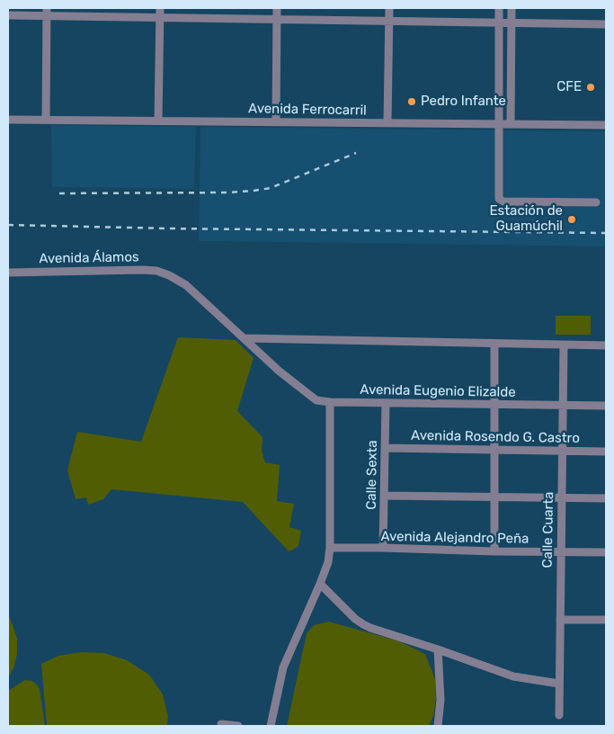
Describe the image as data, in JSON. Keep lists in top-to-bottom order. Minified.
{"streets":{"street":["Avenida Ferrocarril","Avenida Álamos","Avenida Eugenio Elizalde","Avenida Rosendo G. Castro","Calle Sexta","Calle Cuarta","Avenida Alejandro Peña"]},"crossings":[["Avenida Álamos","Avenida Eugenio Elizalde"],["Avenida Eugenio Elizalde","Calle Sexta"],["Avenida Eugenio Elizalde","Calle Cuarta"],["Avenida Rosendo G. Castro","Calle Sexta"],["Avenida Rosendo G. Castro","Calle Cuarta"],["Calle Sexta","Avenida Alejandro Peña"],["Calle Cuarta","Avenida Alejandro Peña"]],"places":["CFE","Pedro Infante","Estación de Guamúchil"]}
